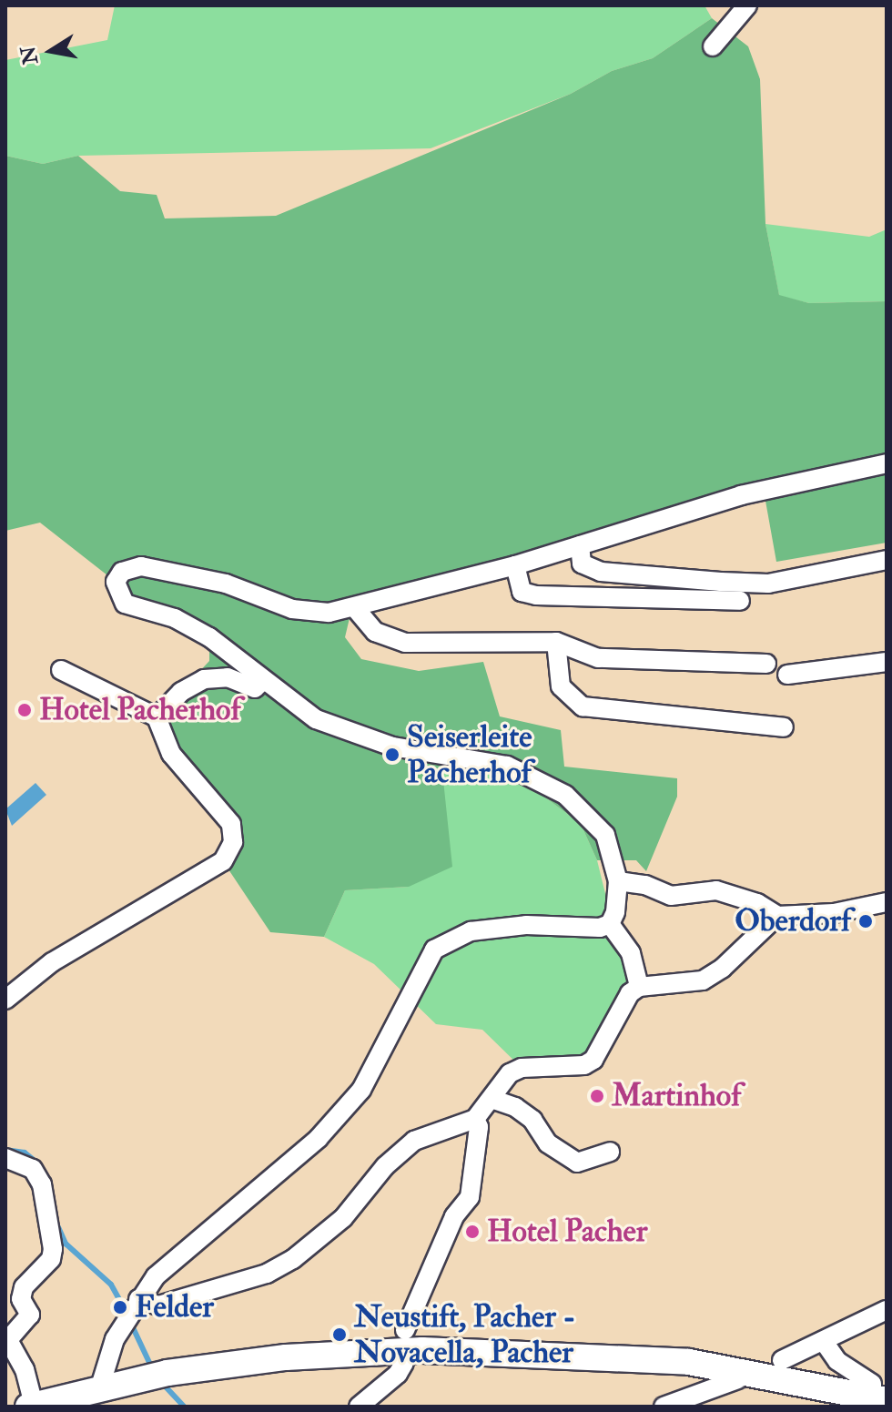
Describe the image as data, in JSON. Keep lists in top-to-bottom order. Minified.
{"places":["Hotel Pacherhof","Seiserleite Pacherhof","Oberdorf","Martinhof","Hotel Pacher","Felder","Neustift, Pacher - Novacella, Pacher"],"north":"left"}
